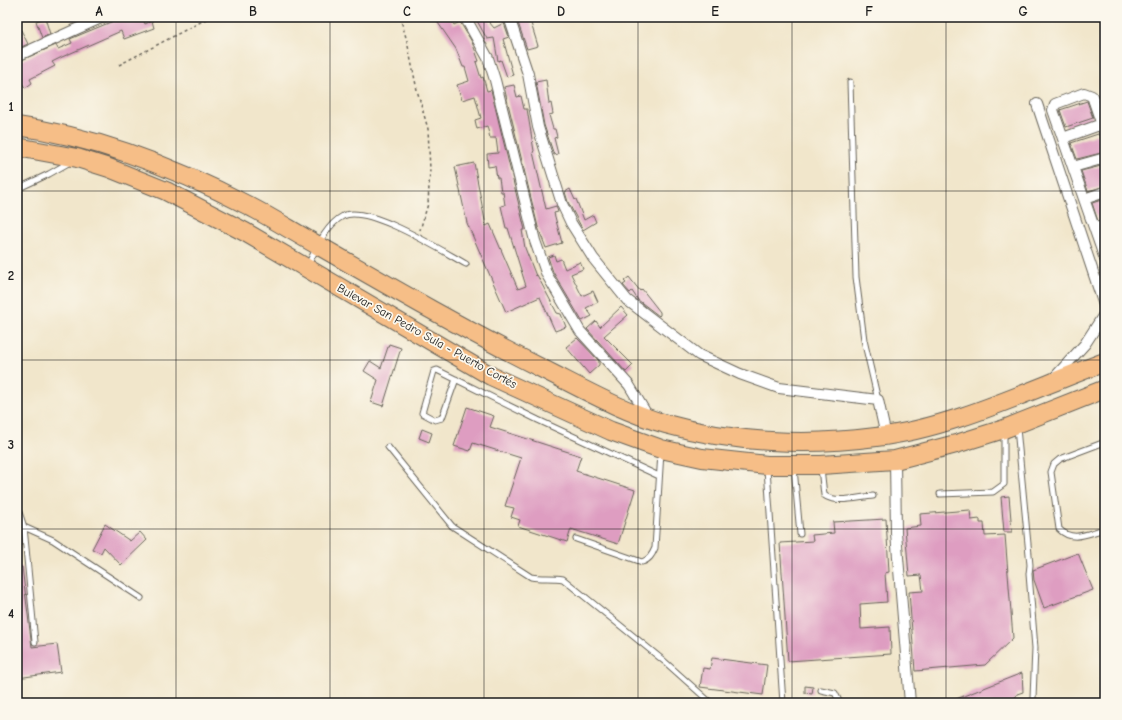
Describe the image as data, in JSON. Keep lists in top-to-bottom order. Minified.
{"streets":{"highway":["Bulevar San Pedro Sula - Puerto Cortés"]},"grid":{"columns":["A","B","C","D","E","F","G"],"rows":["1","2","3","4"]}}
